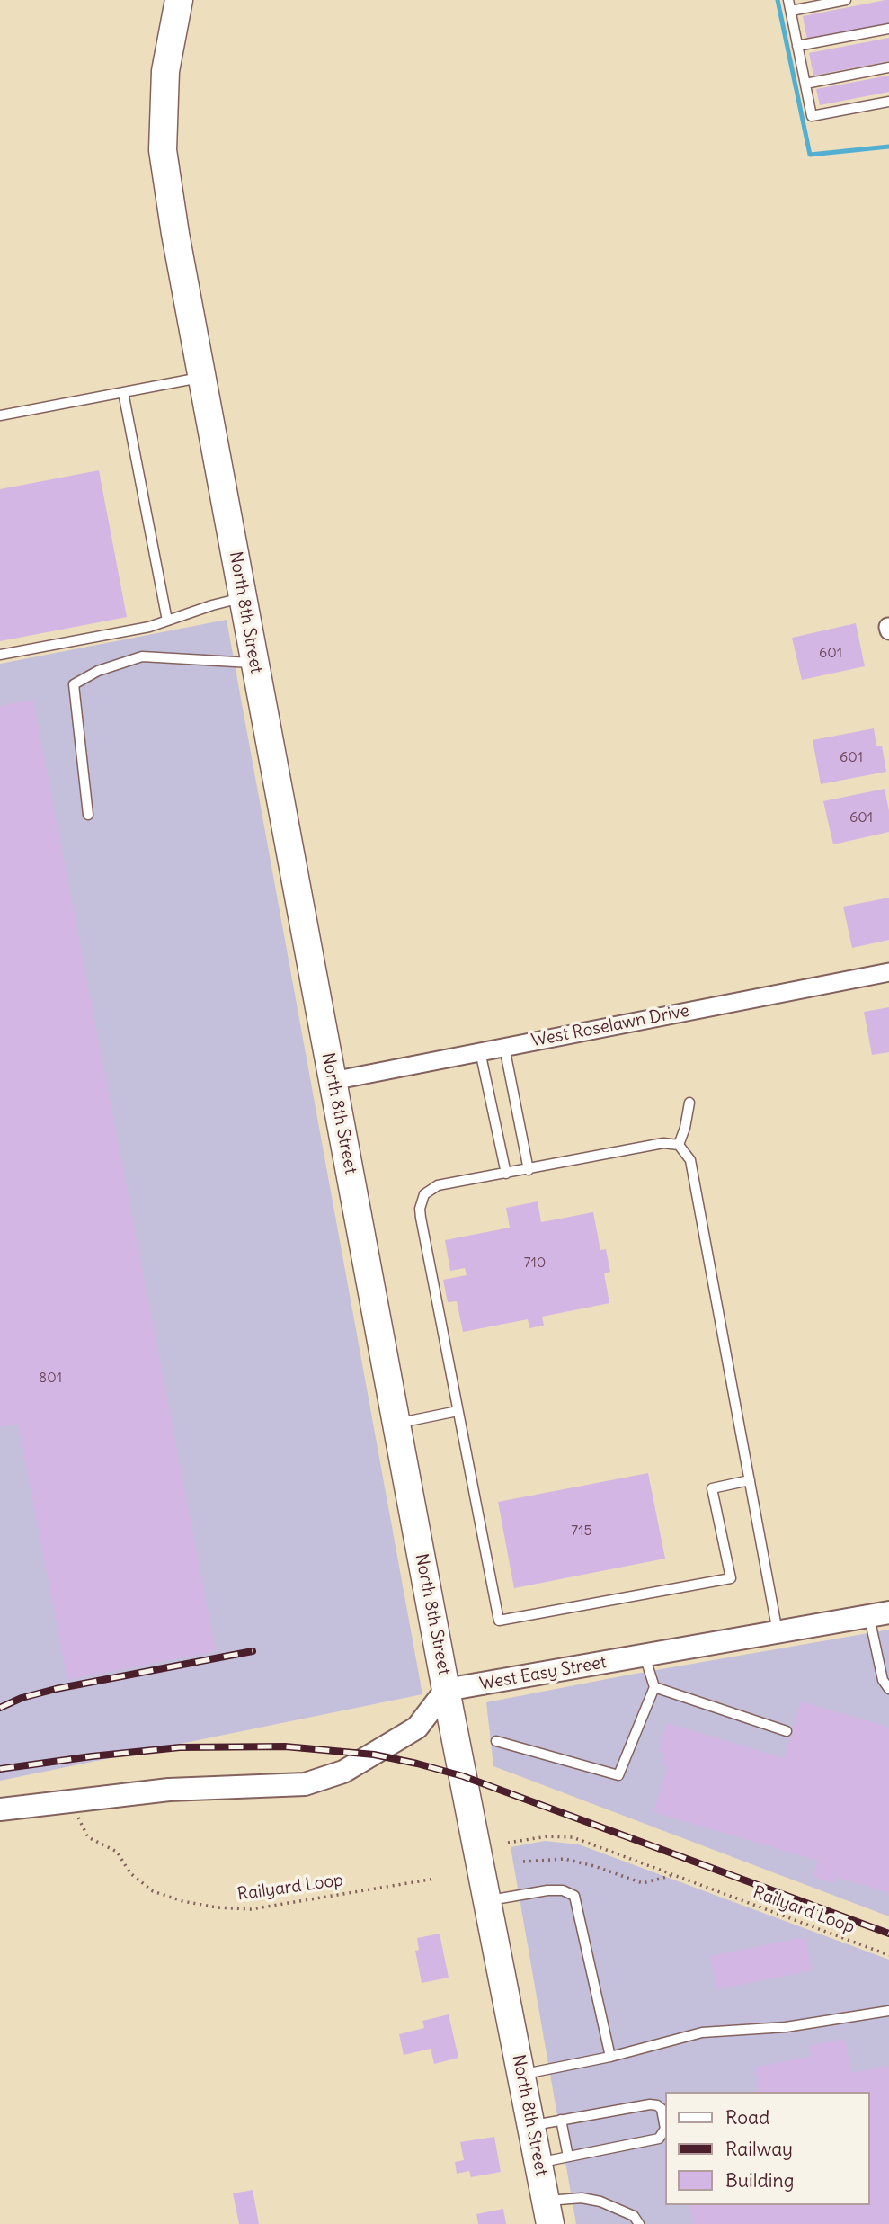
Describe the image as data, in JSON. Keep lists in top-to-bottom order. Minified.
{"streets":{"main road":["North 8th Street"],"street":["West Roselawn Drive","West Easy Street"],"path":["Railyard Loop"]},"crossings":[["North 8th Street","West Roselawn Drive"],["North 8th Street","West Easy Street"]],"house_numbers":["601","601","601","710","801","715"],"legend":["Road","Railway","Building"]}
